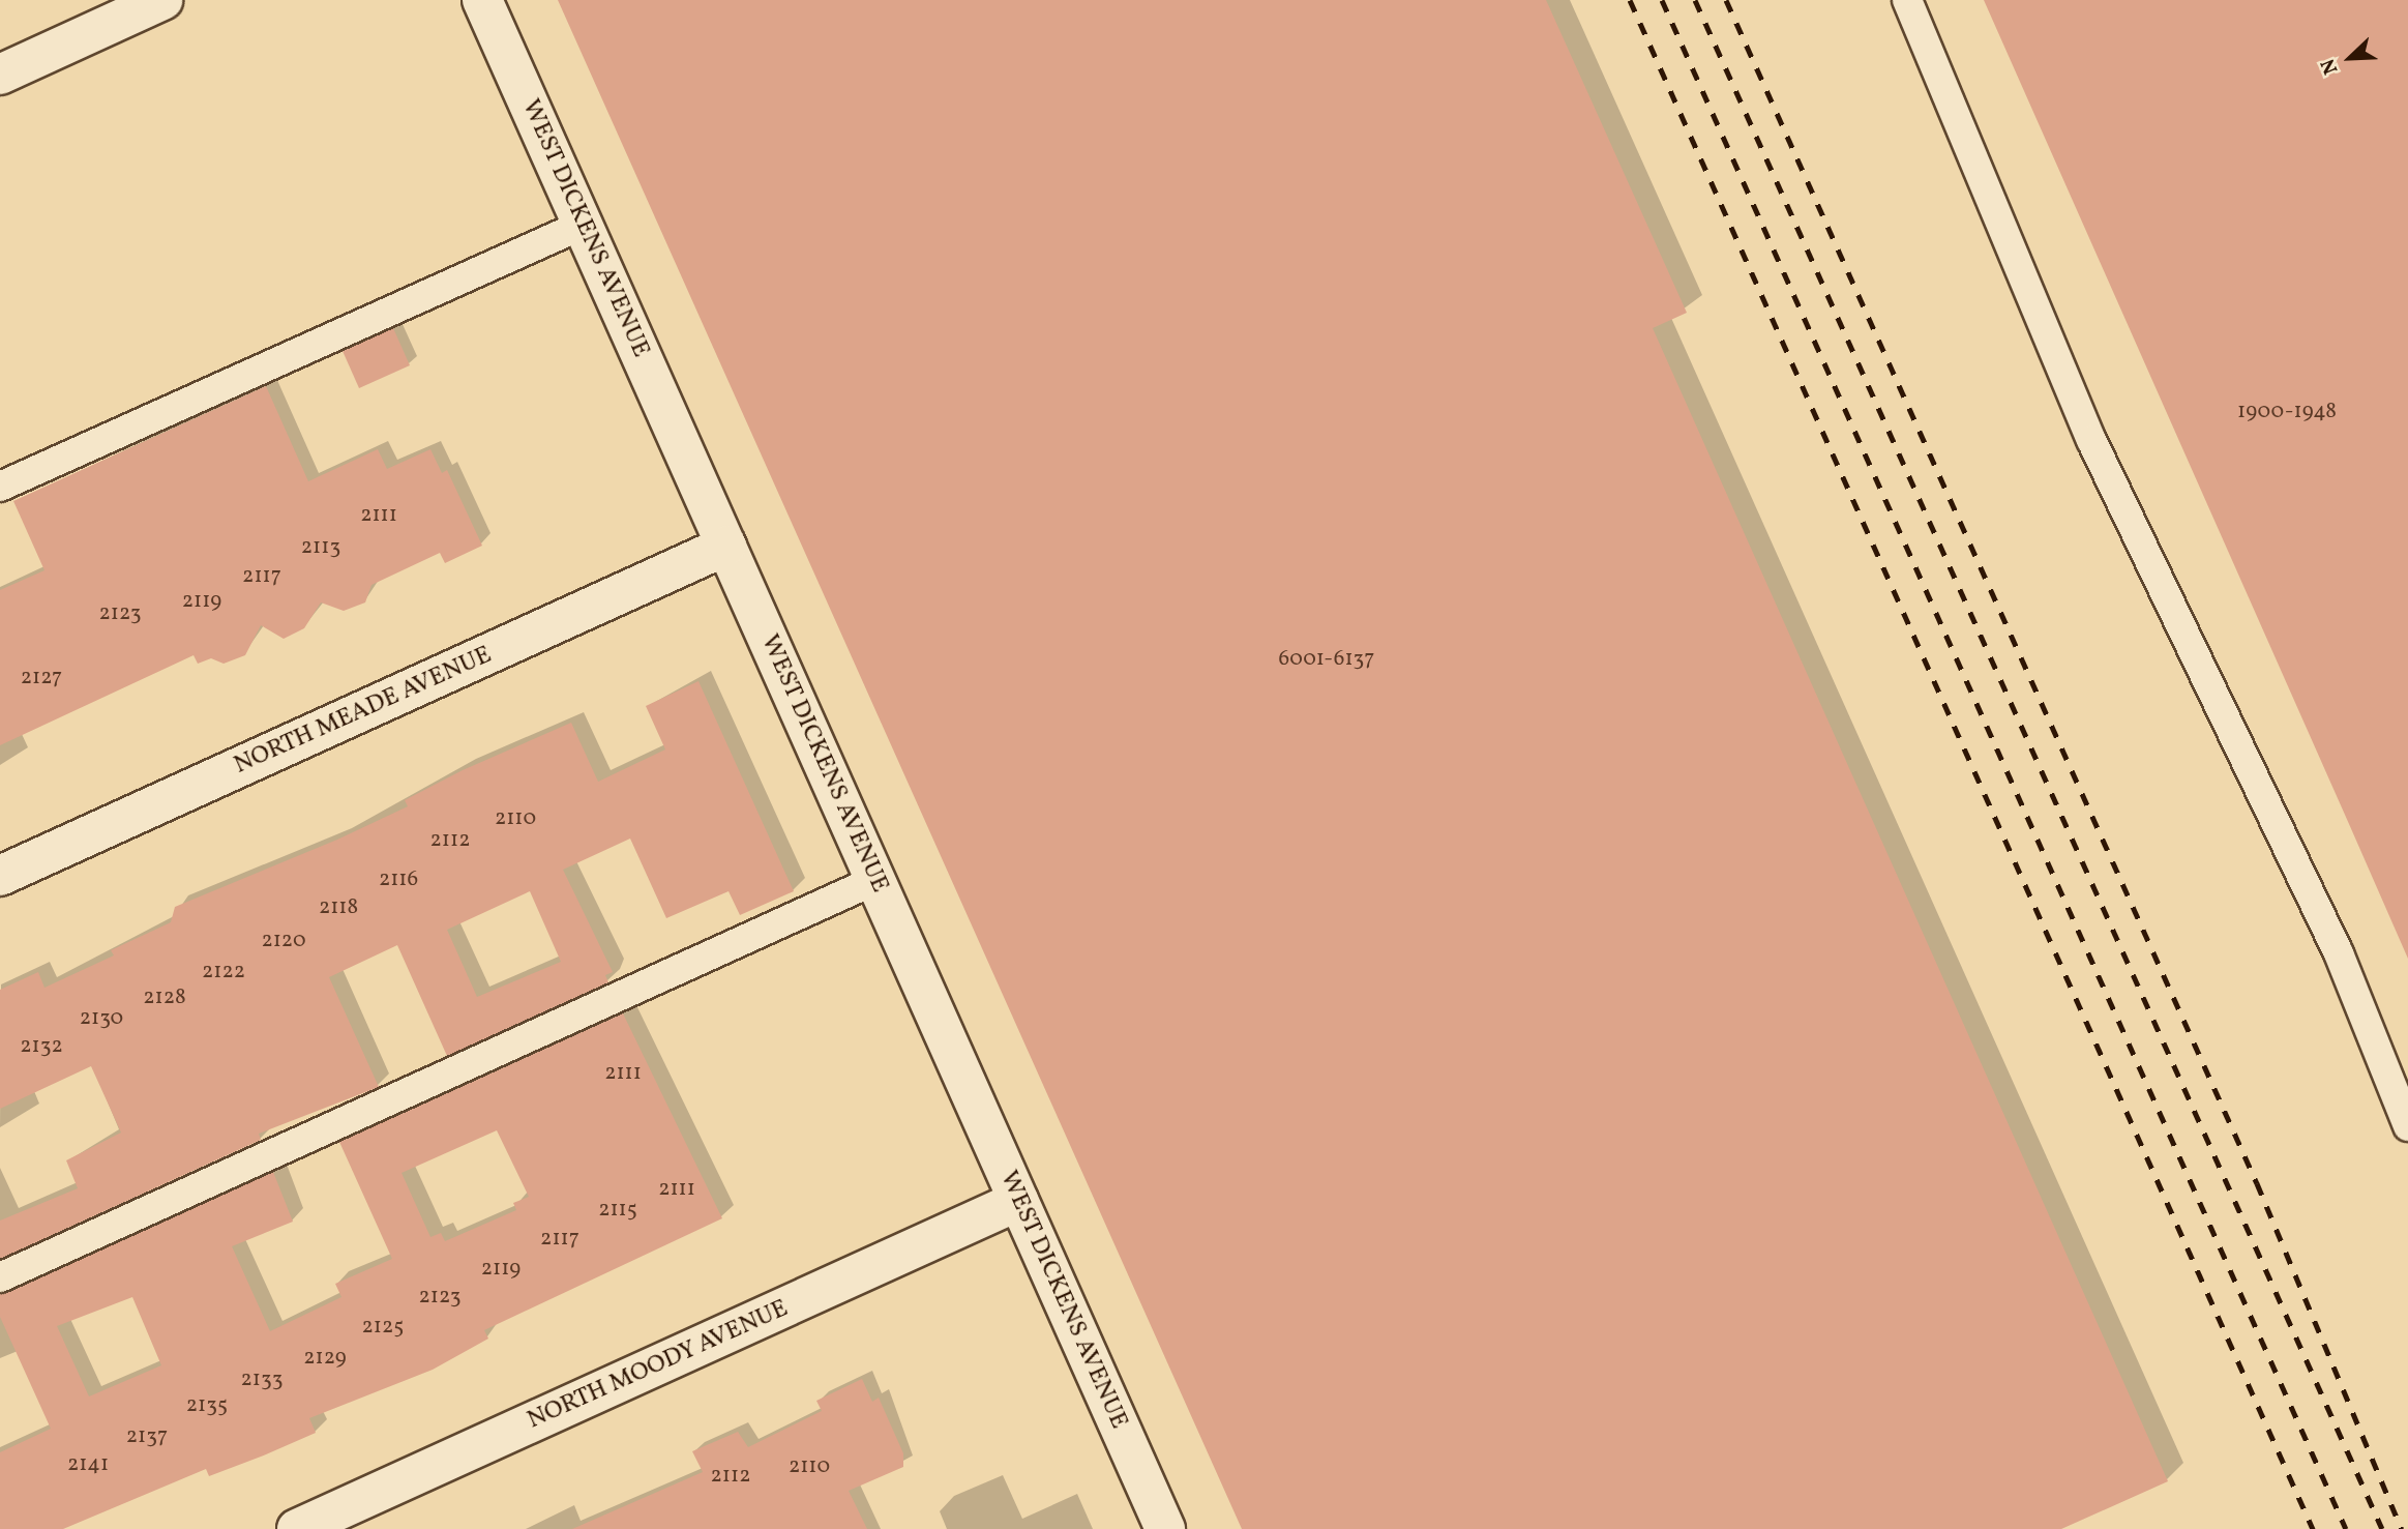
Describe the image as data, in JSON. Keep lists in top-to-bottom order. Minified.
{"streets":{"street":["WEST DICKENS AVENUE","NORTH MEADE AVENUE","NORTH MOODY AVENUE"]},"crossings":[["WEST DICKENS AVENUE","NORTH MEADE AVENUE"],["WEST DICKENS AVENUE","NORTH MOODY AVENUE"]],"house_numbers":["1900-1948","2111","2113","2117","2119","2123","6001-6137","2127","2110","2112","2116","2118","2120","2122","2128","2130","2132","2111","2111","2115","2117","2119","2123","2125","2129","2133","2135","2137","2141","2110","2112"],"north":"bottom left"}
